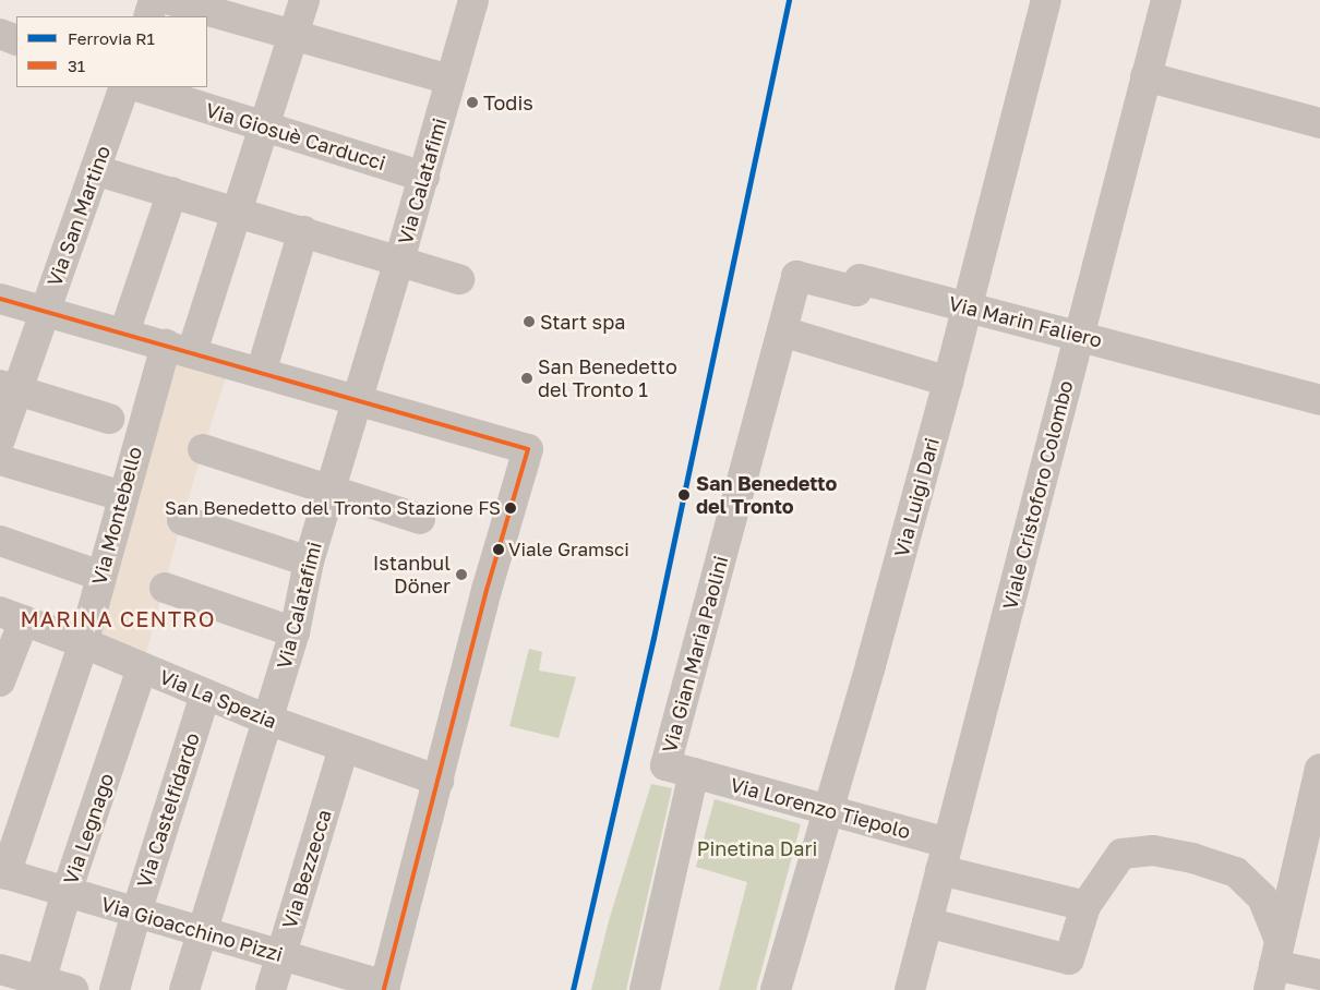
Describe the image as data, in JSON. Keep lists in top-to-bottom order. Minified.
{"streets":{"street":["Via Giosuè Carducci","Via Calatafimi","Via San Martino","Via Marin Faliero","Viale Cristoforo Colombo","Via Luigi Dari","Via Montebello","Via Gian Maria Paolini","Via La Spezia","Via Lorenzo Tiepolo","Via Castelfidardo","Via Legnago","Via Bezzecca","Via Gioacchino Pizzi"]},"crossings":[["Via Giosuè Carducci","Via Calatafimi"],["Via Giosuè Carducci","Via Montebello"],["Via Calatafimi","Via La Spezia"],["Via Calatafimi","Via Gioacchino Pizzi"],["Via Marin Faliero","Viale Cristoforo Colombo"],["Via Marin Faliero","Via Luigi Dari"],["Via Marin Faliero","Via Gian Maria Paolini"],["Viale Cristoforo Colombo","Via Lorenzo Tiepolo"],["Via Luigi Dari","Via Lorenzo Tiepolo"],["Via Montebello","Via La Spezia"],["Via Montebello","Via Gioacchino Pizzi"],["Via Gian Maria Paolini","Via Lorenzo Tiepolo"],["Via La Spezia","Via Castelfidardo"],["Via La Spezia","Via Legnago"],["Via La Spezia","Via Bezzecca"],["Via Castelfidardo","Via Gioacchino Pizzi"],["Via Legnago","Via Gioacchino Pizzi"],["Via Bezzecca","Via Gioacchino Pizzi"]],"districts":["MARINA CENTRO"],"parks":["Pinetina Dari"],"places":["Todis","Start spa","San Benedetto del Tronto 1","San Benedetto del Tronto","San Benedetto del Tronto Stazione FS","Viale Gramsci","Istanbul Döner"],"lines":["rail line R1","transit line 31"],"legend":["Ferrovia R1","31"]}
